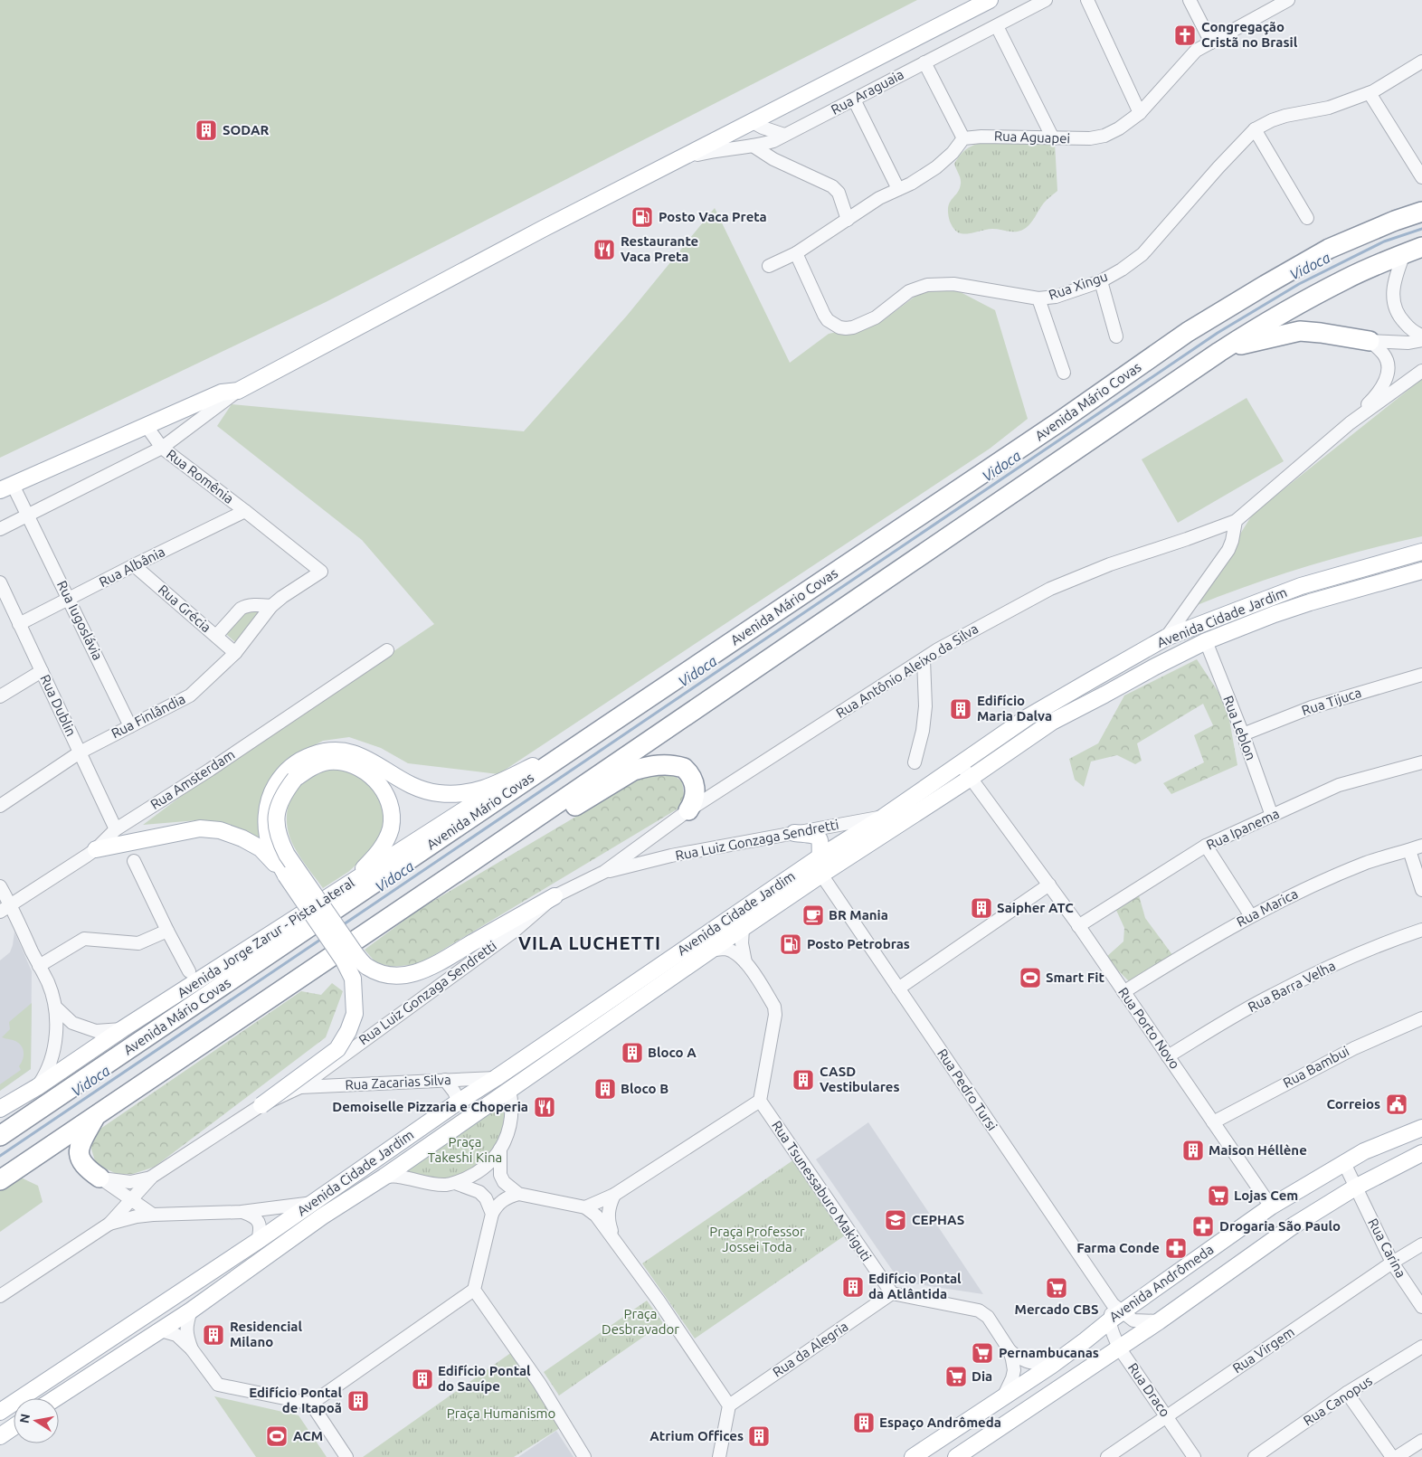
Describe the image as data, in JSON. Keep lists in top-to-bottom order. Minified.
{"streets":{"highway":["Avenida Mário Covas"],"main road":["Avenida Cidade Jardim","Avenida Jorge Zarur - Pista Lateral","Avenida Andrômeda"],"street":["Rua Araguaia","Rua Aguapei","Rua Xingu","Rua Romênia","Rua Albânia","Rua Grécia","Rua Iugoslávia","Rua Antônio Aleixo da Silva","Rua Tijuca","Rua Dublin","Rua Finlândia","Rua Leblon","Rua Amsterdam","Rua Ipanema","Rua Luiz Gonzaga Sendretti","Rua Marica","Rua Barra Velha","Rua Porto Novo","Rua Bambui","Rua Zacarias Silva","Rua Pedro Tursi","Rua Tsunessaburo Makiguti","Rua Carina","Rua da Alegria","Rua Virgem","Rua Draco","Rua Canopus"]},"crossings":[["Rua Romênia","Rua Albânia"],["Rua Romênia","Rua Finlândia"],["Rua Albânia","Rua Grécia"],["Rua Albânia","Rua Iugoslávia"],["Rua Albânia","Rua Dublin"],["Rua Grécia","Rua Finlândia"],["Avenida Cidade Jardim","Rua Leblon"],["Avenida Cidade Jardim","Rua Luiz Gonzaga Sendretti"],["Avenida Cidade Jardim","Rua Porto Novo"],["Avenida Cidade Jardim","Rua Zacarias Silva"],["Avenida Cidade Jardim","Rua Pedro Tursi"],["Rua Iugoslávia","Rua Finlândia"],["Rua Antônio Aleixo da Silva","Rua Luiz Gonzaga Sendretti"],["Rua Tijuca","Rua Leblon"],["Rua Dublin","Rua Finlândia"],["Rua Dublin","Rua Amsterdam"],["Rua Leblon","Rua Ipanema"],["Rua Ipanema","Rua Porto Novo"],["Rua Luiz Gonzaga Sendretti","Rua Zacarias Silva"],["Rua Marica","Rua Porto Novo"],["Rua Barra Velha","Rua Porto Novo"],["Rua Porto Novo","Rua Bambui"],["Rua Porto Novo","Avenida Andrômeda"],["Rua Pedro Tursi","Avenida Andrômeda"],["Rua Pedro Tursi","Rua Draco"],["Rua Tsunessaburo Makiguti","Rua da Alegria"],["Rua Carina","Avenida Andrômeda"],["Rua Carina","Rua Virgem"],["Avenida Andrômeda","Rua Draco"],["Rua Virgem","Rua Draco"]],"districts":["VILA LUCHETTI"],"water":["Vidoca"],"parks":["Praça Takeshi Kina","Praça Professor Jossei Toda","Praça Desbravador","Praça Humanismo"],"places":{"church":["Congregação Cristã no Brasil"],"building":["SODAR","Edifício Maria Dalva","Saipher ATC","Bloco A","CASD Vestibulares","Bloco B","Maison Héllène","Edifício Pontal da Atlântida","Residencial Milano","Edifício Pontal do Sauípe","Edifício Pontal de Itapoã","Espaço Andrômeda","Atrium Offices"],"fuel station":["Posto Vaca Preta","Posto Petrobras"],"restaurant":["Restaurante Vaca Preta","Demoiselle Pizzaria e Choperia"],"cafe":["BR Mania"],"sports":["Smart Fit","ACM"],"public building":["Correios"],"supermarket":["Lojas Cem","Mercado CBS","Pernambucanas","Dia"],"school or university":["CEPHAS"],"pharmacy":["Drogaria São Paulo","Farma Conde"]},"north":"left"}
